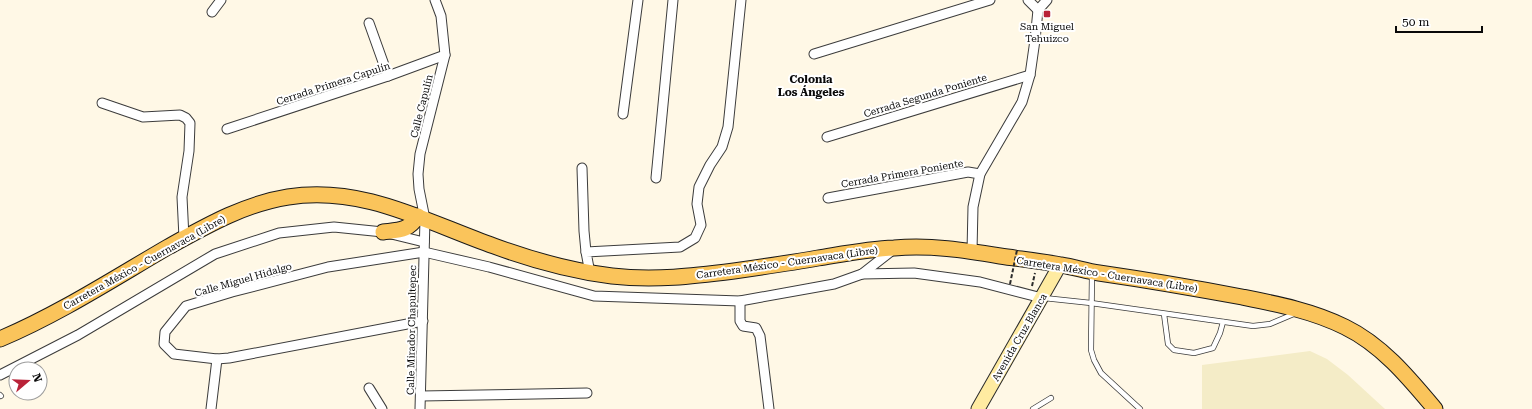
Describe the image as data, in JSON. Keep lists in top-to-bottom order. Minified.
{"streets":{"main road":["Carretera México - Cuernavaca (Libre)","Avenida Cruz Blanca"],"street":["Cerrada Primera Capulín","Cerrada Segunda Poniente","Calle Capulín","Cerrada Primera Poniente","Calle Miguel Hidalgo","Calle Mirador Chapultepec"]},"crossings":[["Cerrada Primera Capulín","Calle Capulín"],["Calle Capulín","Carretera México - Cuernavaca (Libre)"],["Calle Capulín","Calle Mirador Chapultepec"],["Carretera México - Cuernavaca (Libre)","Avenida Cruz Blanca"],["Calle Miguel Hidalgo","Calle Mirador Chapultepec"]],"districts":["Colonia Los Ángeles"],"places":{"transit":["San Miguel Tehuizco"]},"scale_bar":"50 m","north":"right"}
